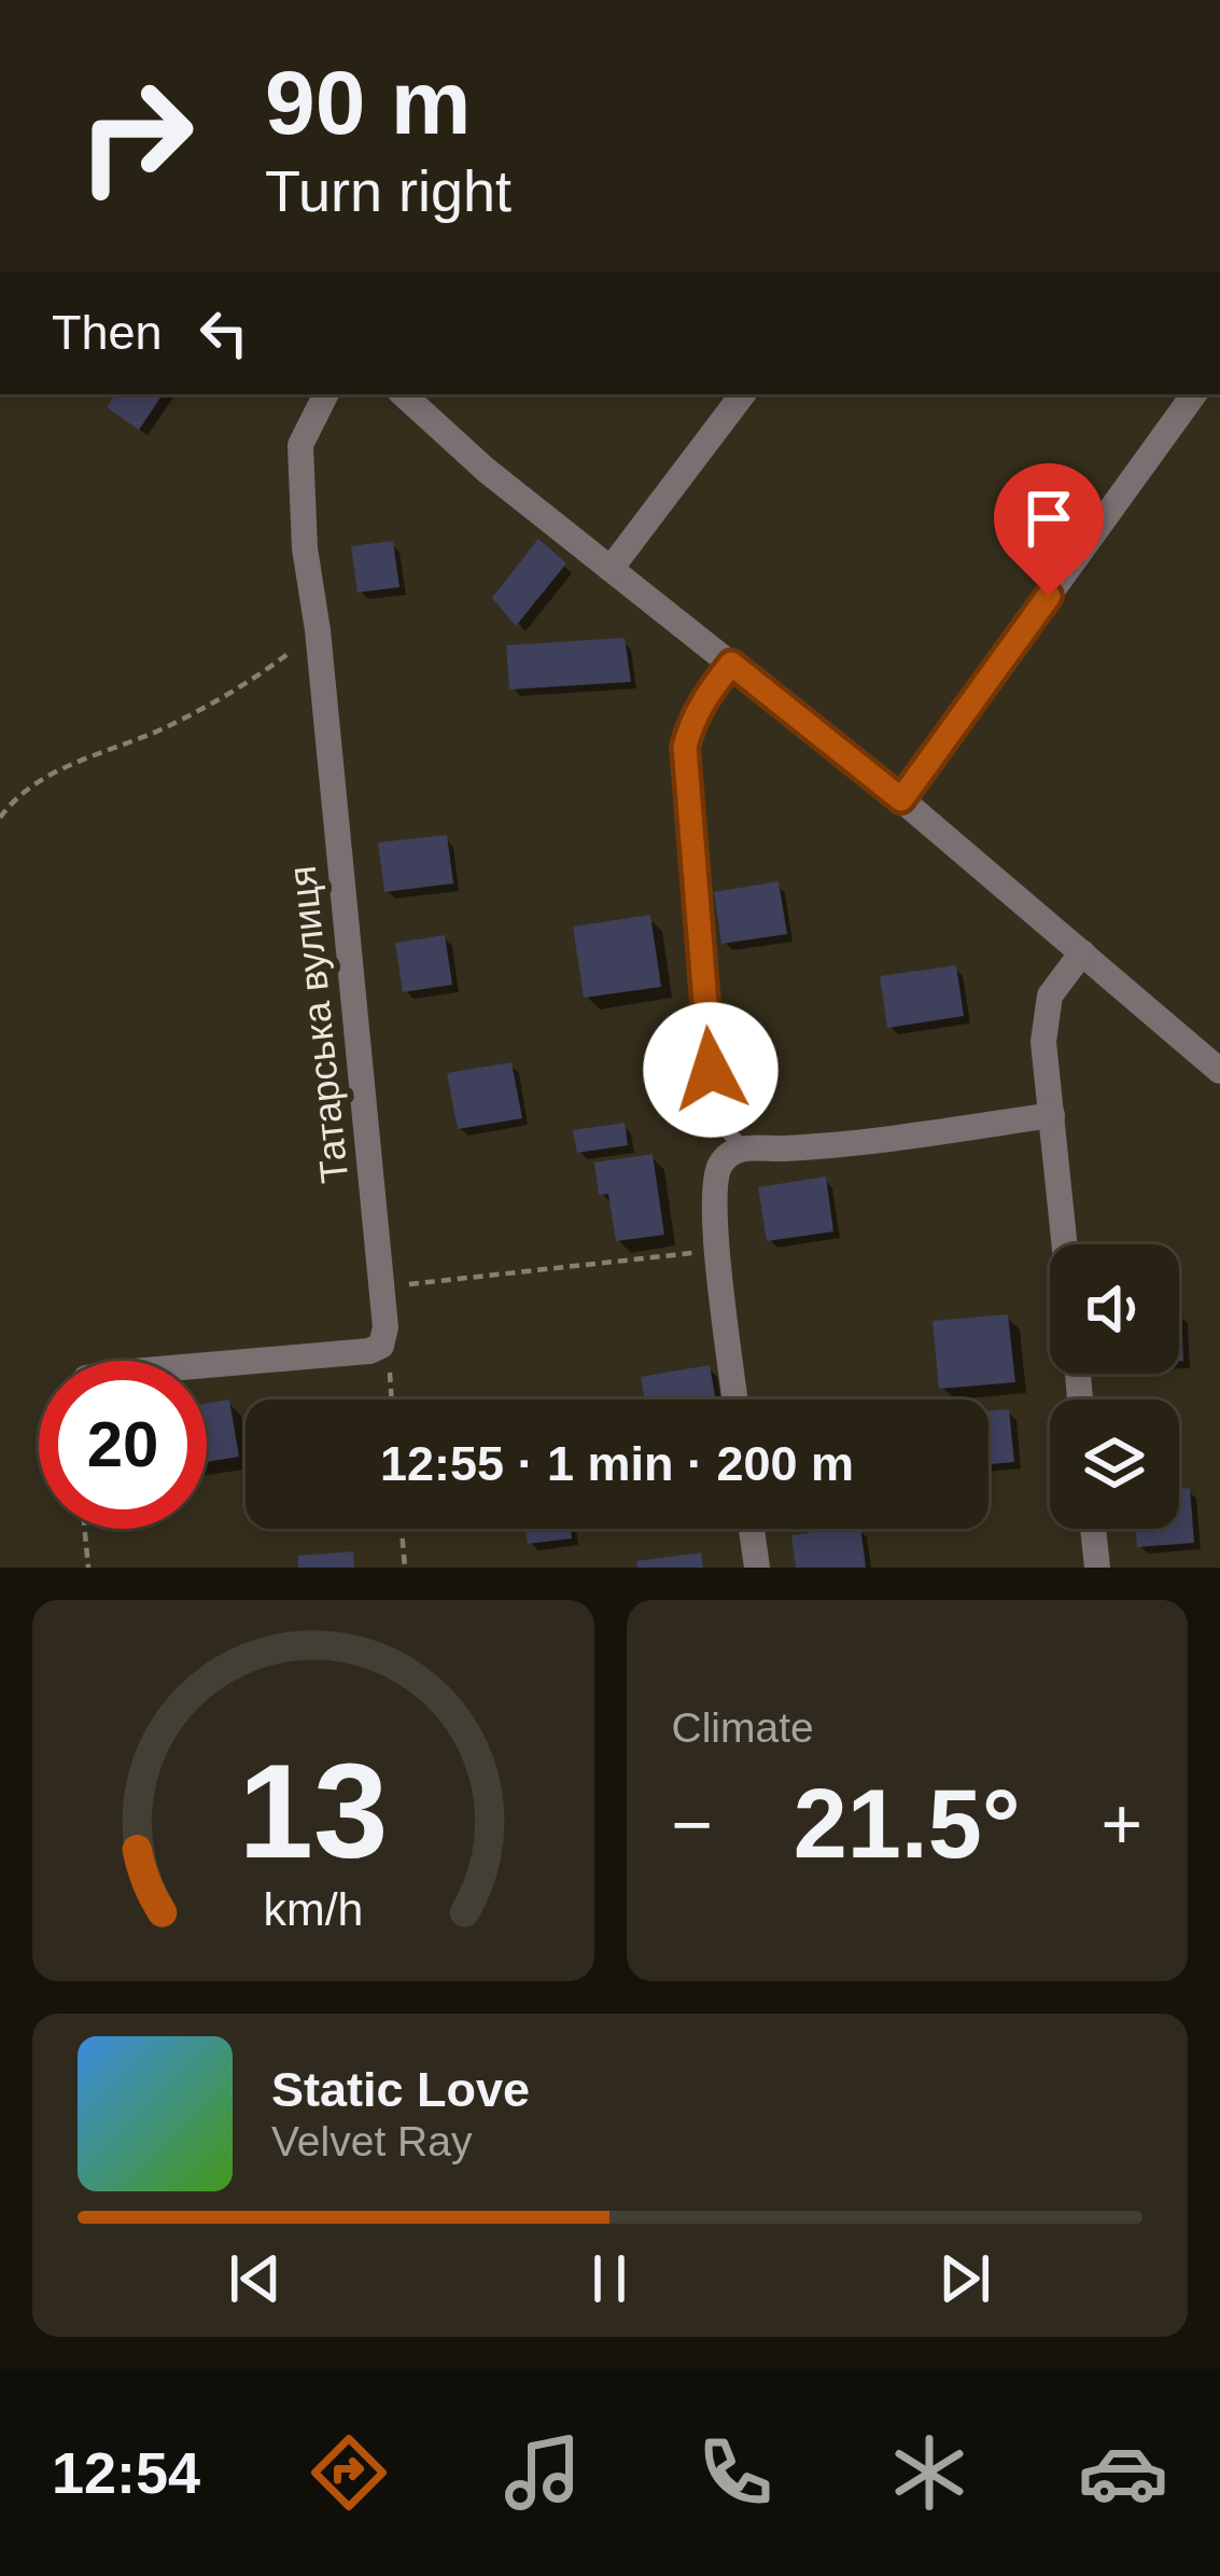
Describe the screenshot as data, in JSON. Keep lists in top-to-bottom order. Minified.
{"streets":{"street":["Татарська вулиця"]},"page":{"turn":["90 m","Turn right"],"then":"Then","limit":"20","trip":"12:55 · 1 min · 200 m","tile":"Climate","heat":["−","21.5°","+"],"song":["Static Love","Velvet Ray"],"tabs":"12:54","gauge":["13","km/h"]}}
